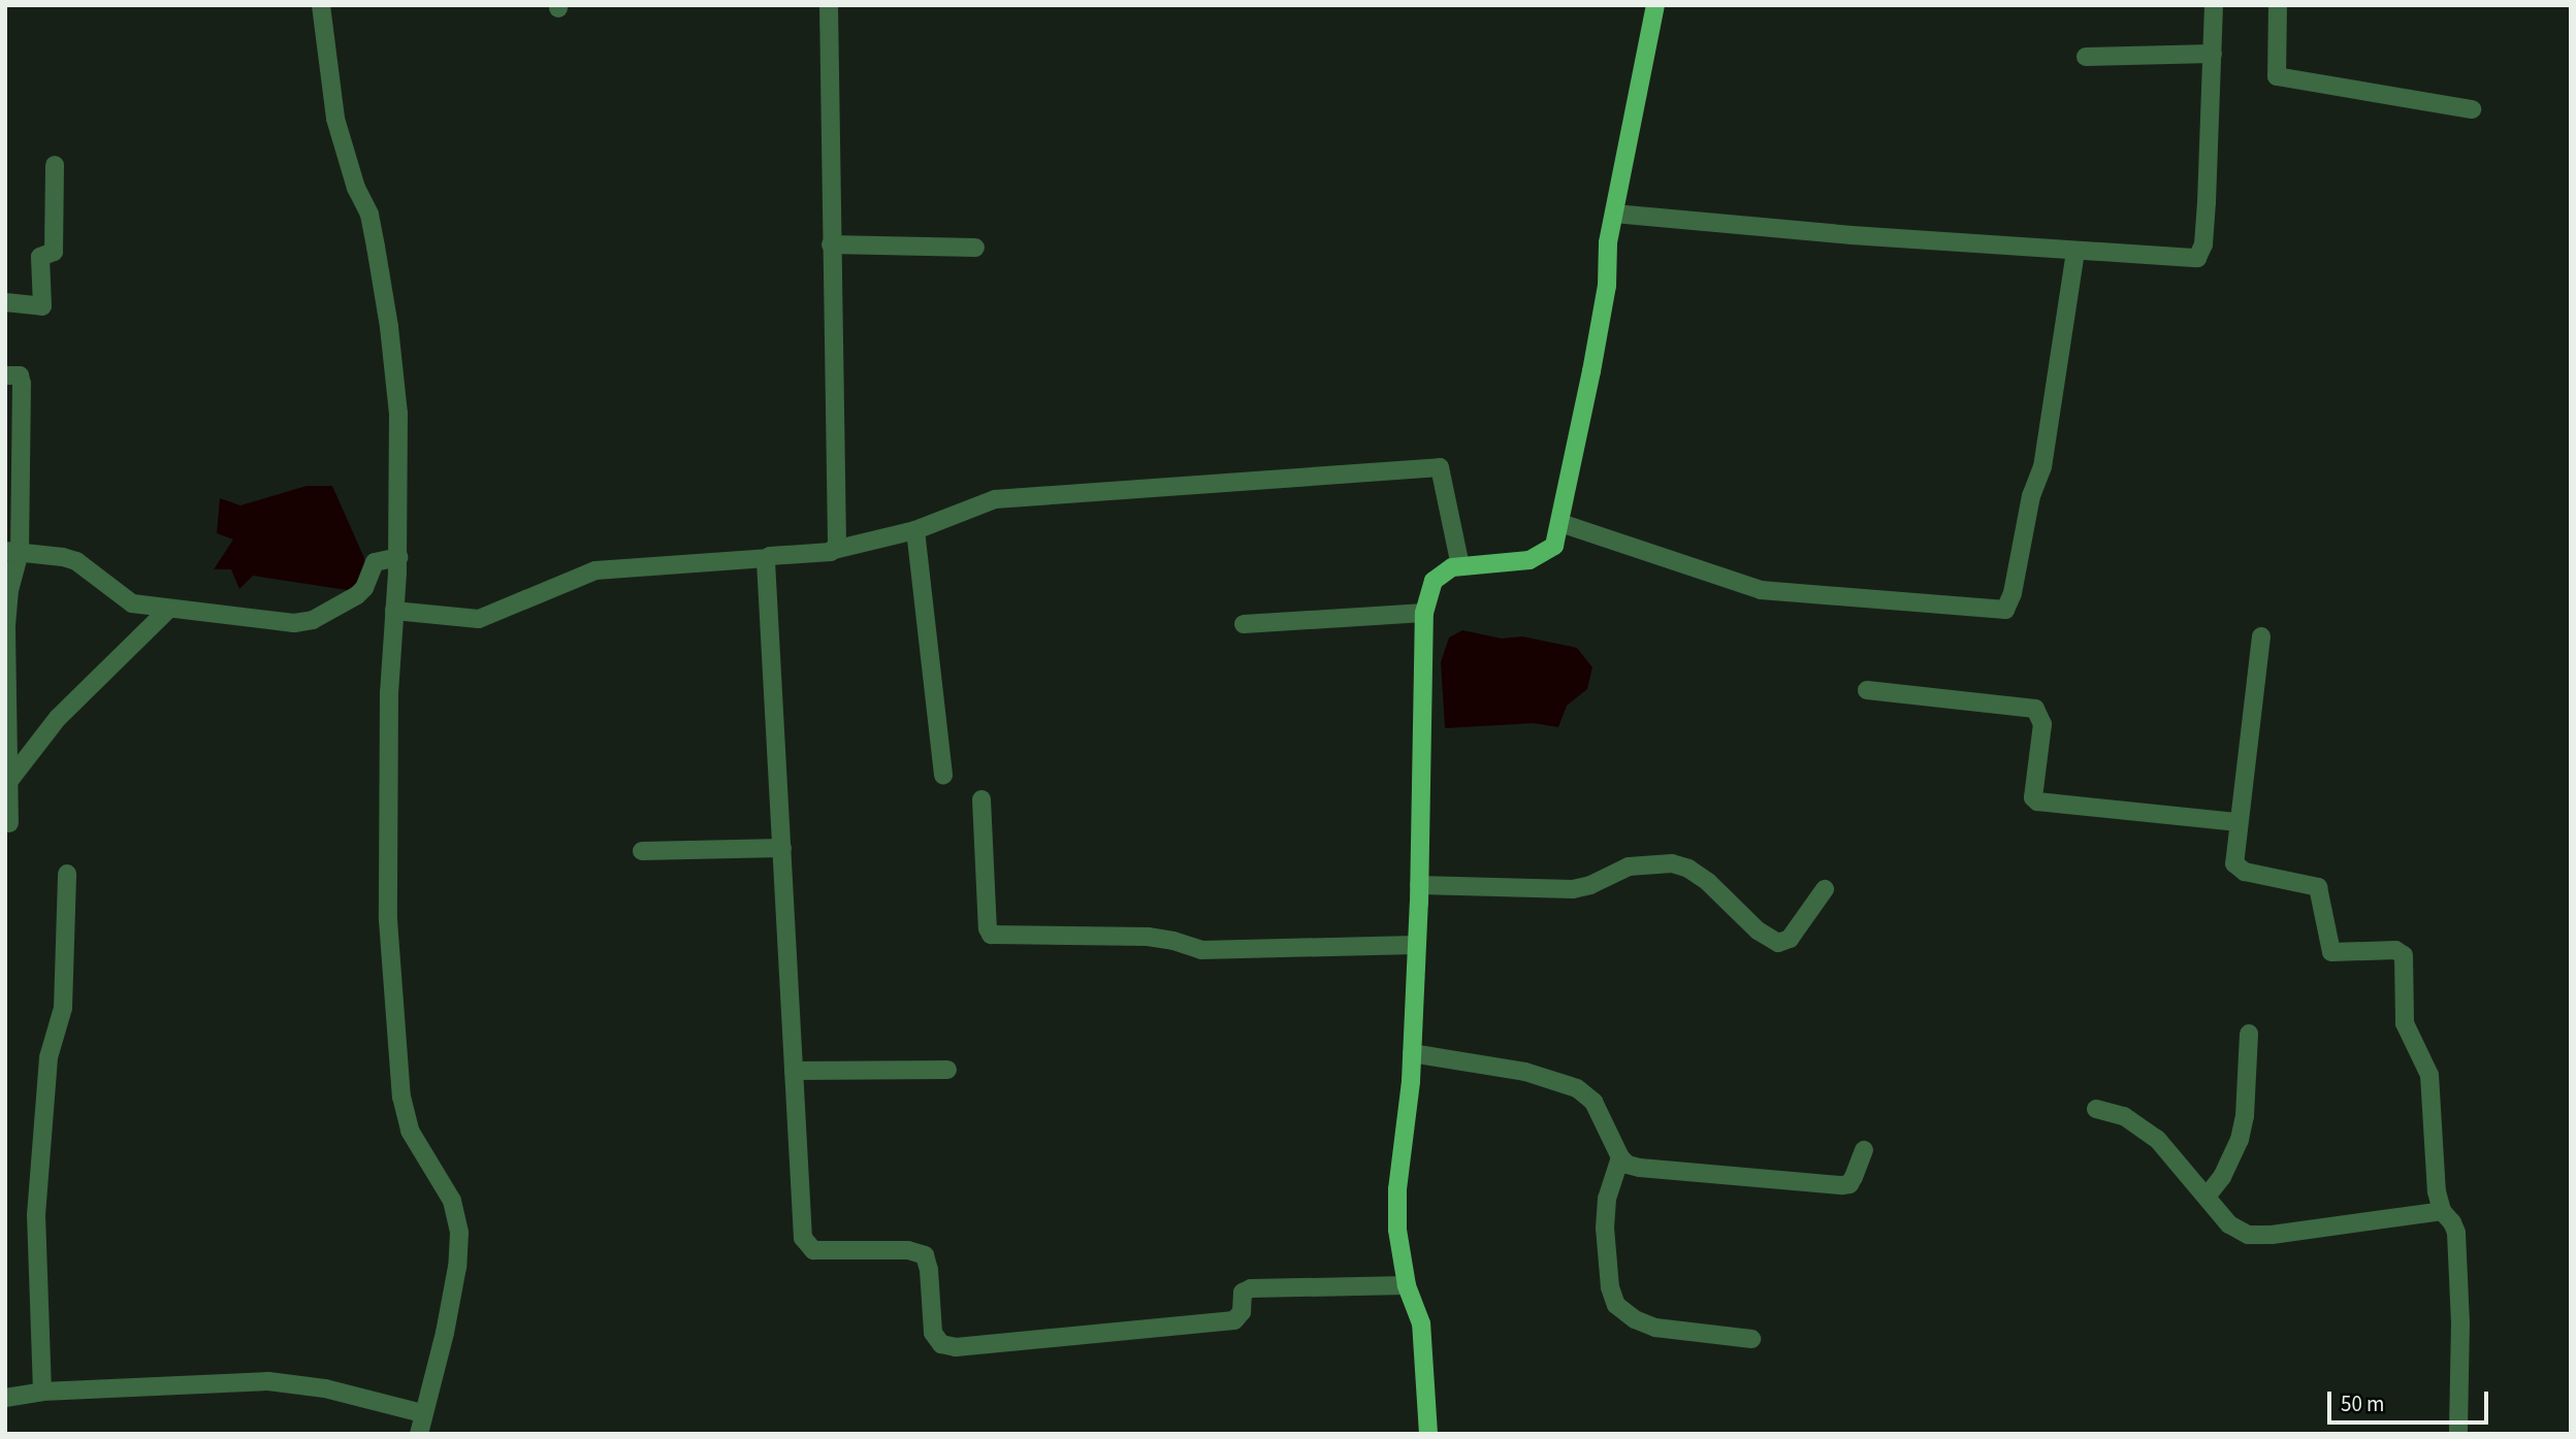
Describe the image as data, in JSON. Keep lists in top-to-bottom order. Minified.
{"scale_bar":"50 m"}
